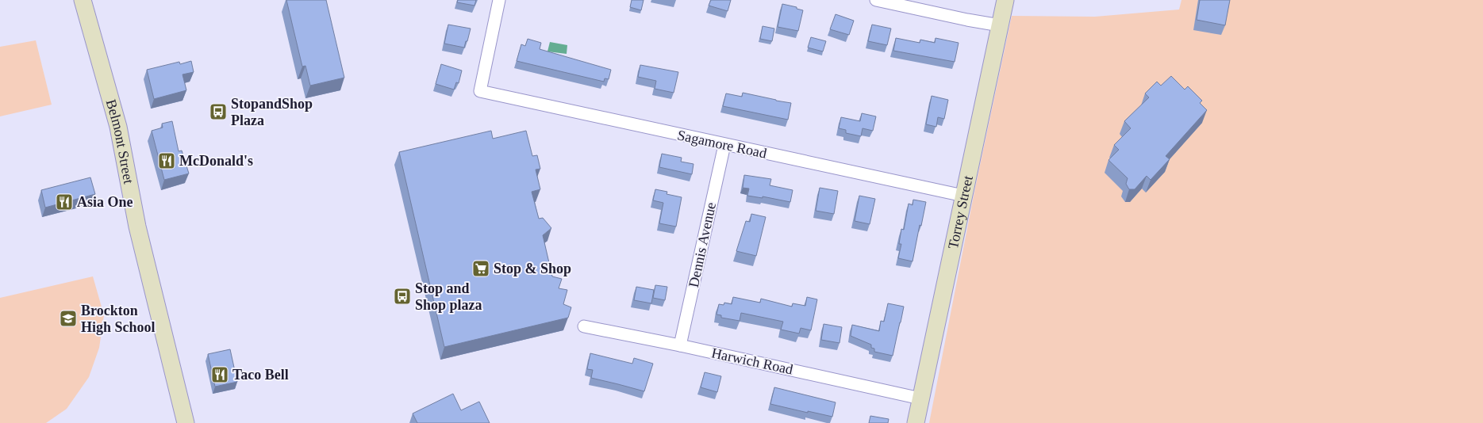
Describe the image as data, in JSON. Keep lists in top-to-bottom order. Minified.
{"streets":{"main road":["Belmont Street","Torrey Street"],"street":["Sagamore Road","Dennis Avenue","Harwich Road"]},"crossings":[["Sagamore Road","Torrey Street"],["Sagamore Road","Dennis Avenue"],["Torrey Street","Harwich Road"],["Dennis Avenue","Harwich Road"]],"places":{"bus stop":["StopandShop Plaza","Stop and Shop plaza"],"restaurant":["McDonald's","Asia One","Taco Bell"],"supermarket":["Stop & Shop"],"school or university":["Brockton High School"]}}
